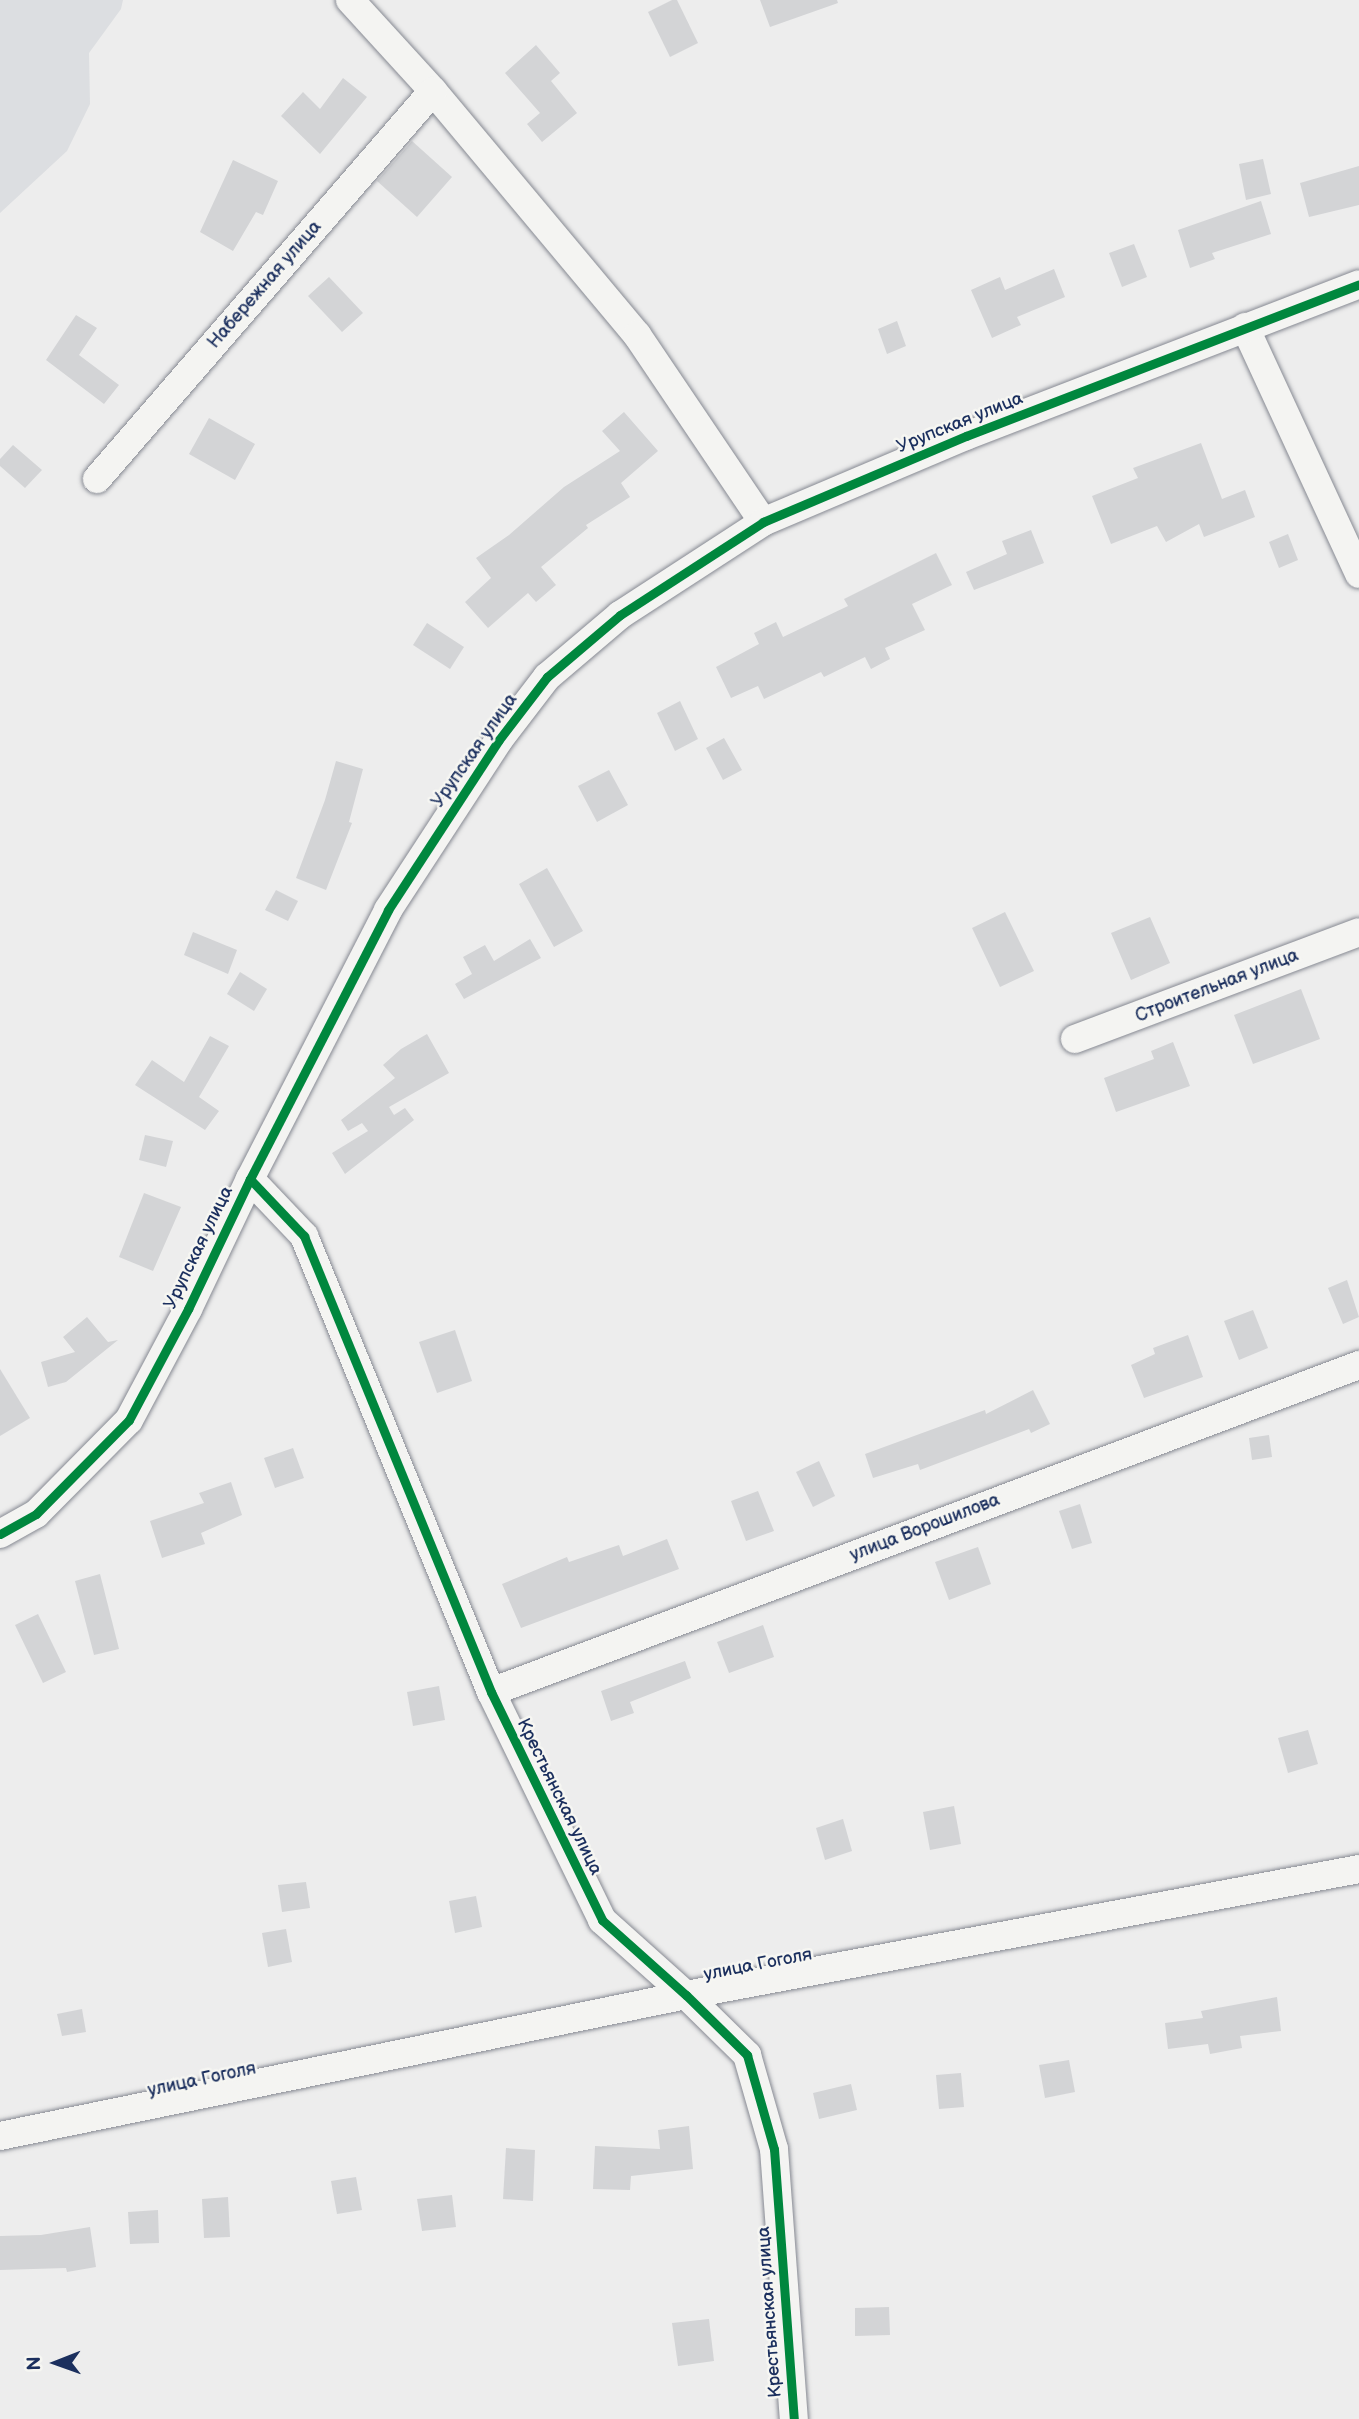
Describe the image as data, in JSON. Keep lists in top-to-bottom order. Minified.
{"streets":{"street":["Набережная улица","Урупская улица","Строительная улица","улица Ворошилова","Крестьянская улица","улица Гоголя"]},"crossings":[["Урупская улица","Крестьянская улица"],["улица Ворошилова","Крестьянская улица"],["Крестьянская улица","улица Гоголя"]],"north":"left"}
